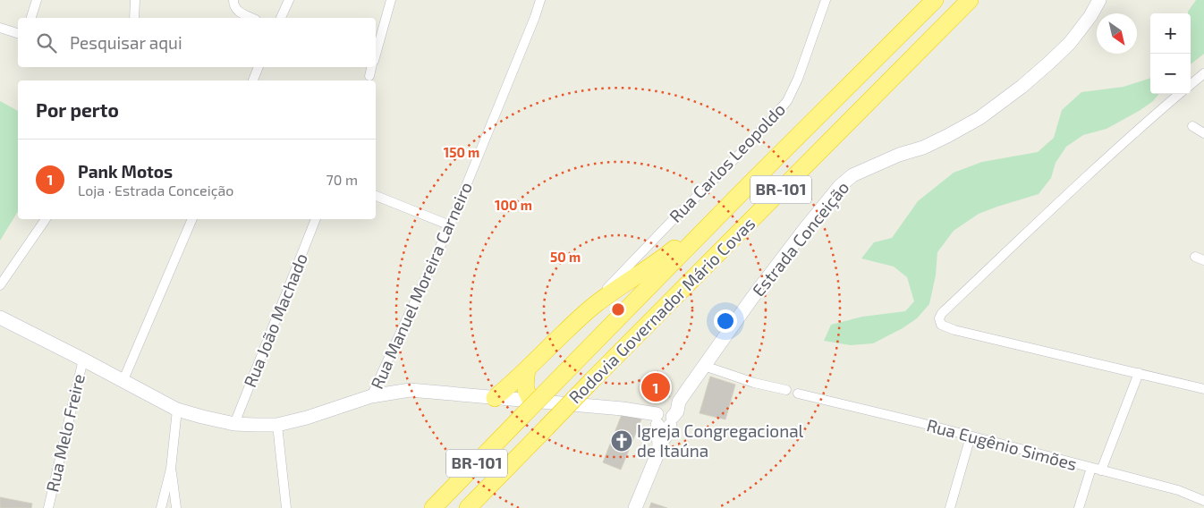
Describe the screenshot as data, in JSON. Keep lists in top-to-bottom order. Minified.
{"streets":{"highway":["BR-101","Rodovia Governador Mário Covas"],"main road":["Estrada Conceição"],"street":["Rua Carlos Leopoldo","Rua Manuel Moreira Carneiro","Rua João Machado","Rua Melo Freire","Rua Eugênio Simões"]},"places":{"church":["Igreja Congregacional de Itaúna"]},"north":"bottom right","page":{"map_buttons":["+","−"],"search":"Pesquisar aqui","heading":"Por perto","list":[{"mark":"1","name":"Pank Motos","note":"Loja · Estrada Conceição","value":"70 m"}],"pins":"1"},"rings":["150 m","100 m","50 m"]}
